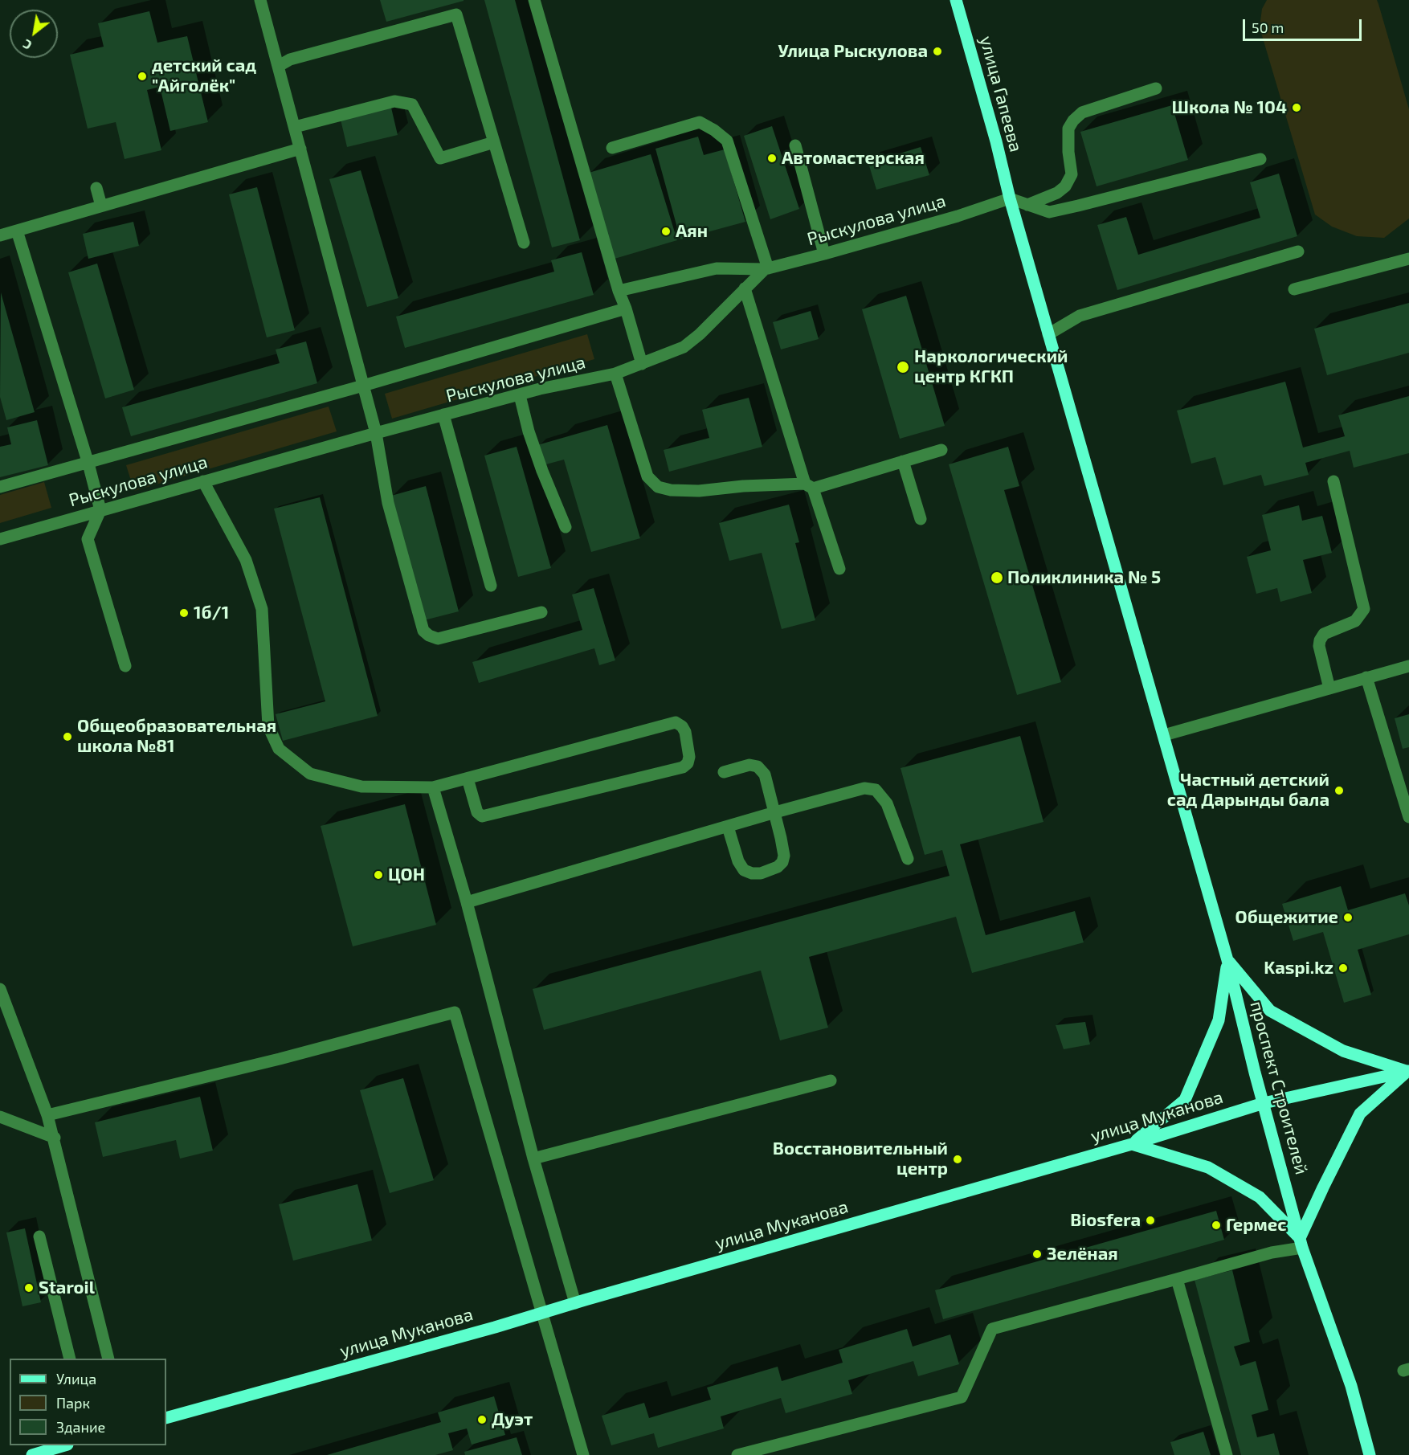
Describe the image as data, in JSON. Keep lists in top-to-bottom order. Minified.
{"streets":{"main road":["улица Гапеева","проспект Строителей","улица Муканова"],"street":["Рыскулова улица"]},"crossings":[["улица Гапеева","Рыскулова улица"],["улица Гапеева","проспект Строителей"],["Рыскулова улица","проспект Строителей"],["проспект Строителей","улица Муканова"]],"places":["Улица Рыскулова","детский сад \"Айголёк\"","Школа № 104","Автомастерская","Аян","Наркологический центр КГКП","Поликлиника № 5","1б/1","Общеобразовательная школа №81","Частный детский сад Дарынды бала","ЦОН","Общежитие","Kaspi.kz","Восстановительный центр","Biosfera","Гермес","Зелёная","Staroil","Дуэт"],"legend":["Улица","Парк","Здание"],"scale_bar":"50 m","north":"bottom left"}
